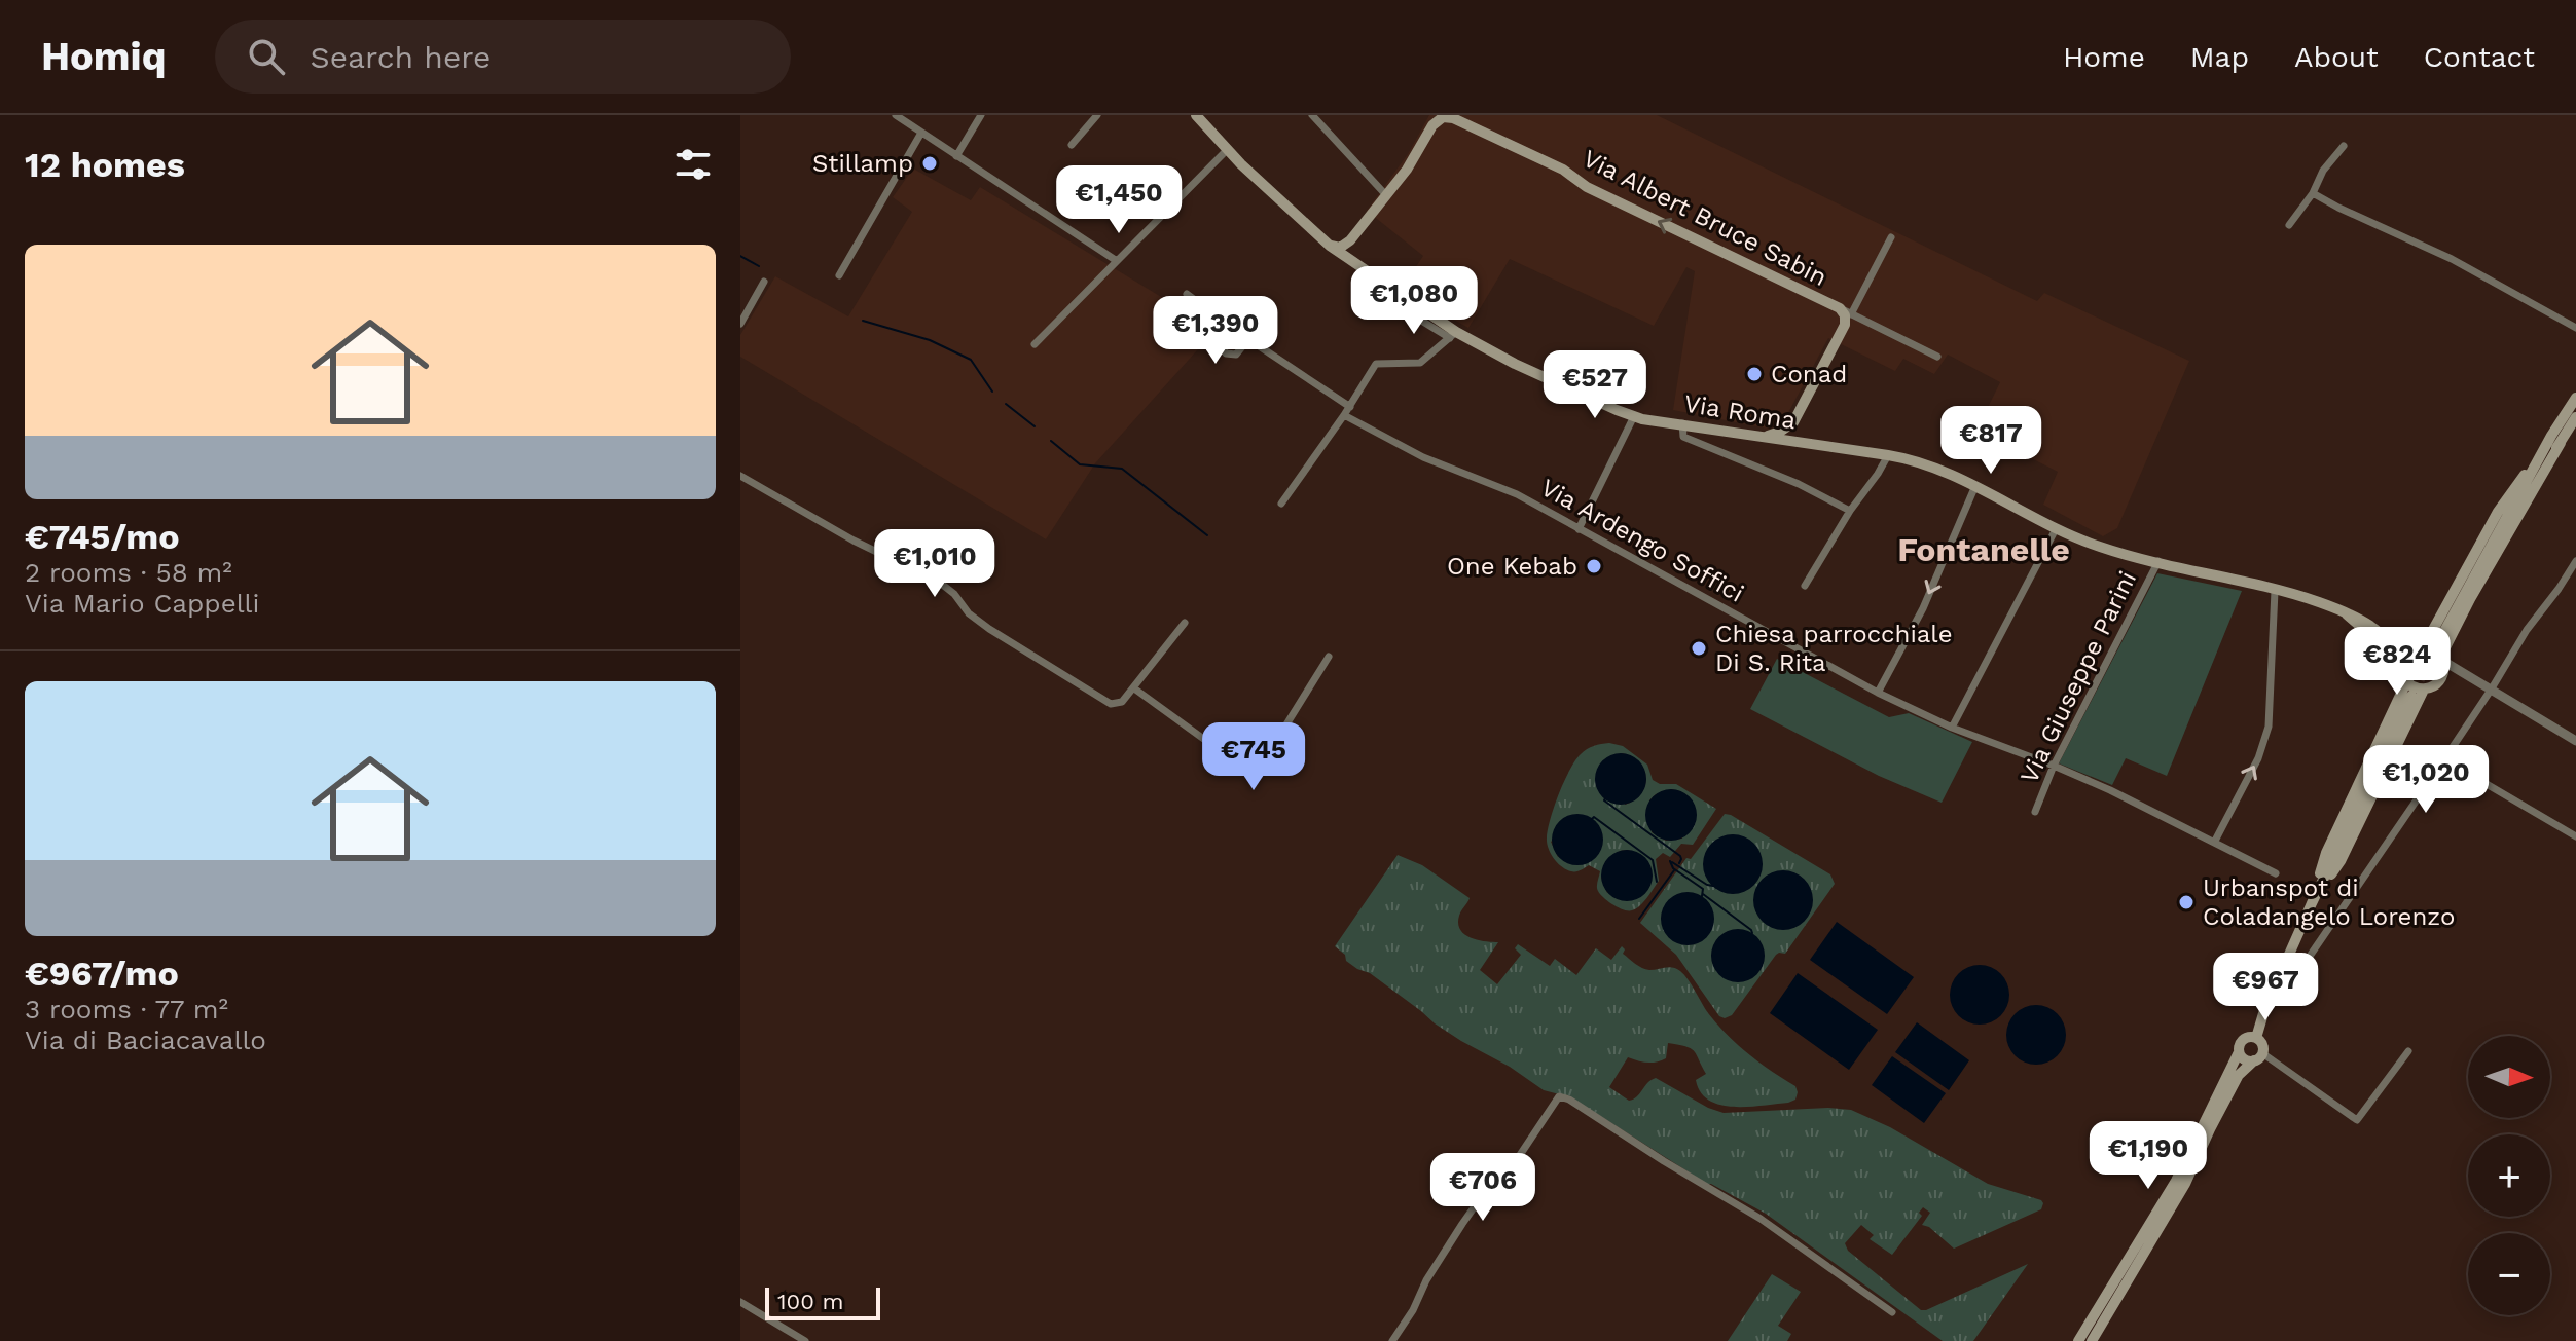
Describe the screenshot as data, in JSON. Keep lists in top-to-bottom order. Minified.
{"streets":{"main road":["Via Albert Bruce Sabin","Via Roma"],"street":["Via Ardengo Soffici","Via Giuseppe Parini"]},"crossings":[["Via Roma","Via Giuseppe Parini"],["Via Ardengo Soffici","Via Giuseppe Parini"]],"one_way":["Via Albert Bruce Sabin"],"districts":["Fontanelle"],"places":["Stillamp","Conad","One Kebab","Chiesa parrocchiale Di S. Rita","Urbanspot di Coladangelo Lorenzo"],"scale_bar":"100 m","north":"right","page":{"header":"Homiq","search":"Search here","nav":["Home","Map","About","Contact"],"heading":"12 homes","price":["€1,450","€1,080","€1,390","€527","€817","€1,010","€824","€745","€1,020","€967","€1,190","€706"],"list":[{"name":"€745/mo","note":"2 rooms · 58 m² · Via Mario Cappelli"},{"name":"€967/mo","note":"3 rooms · 77 m² · Via di Baciacavallo"}],"map_buttons":["+","−"],"scale":"100 m"}}
